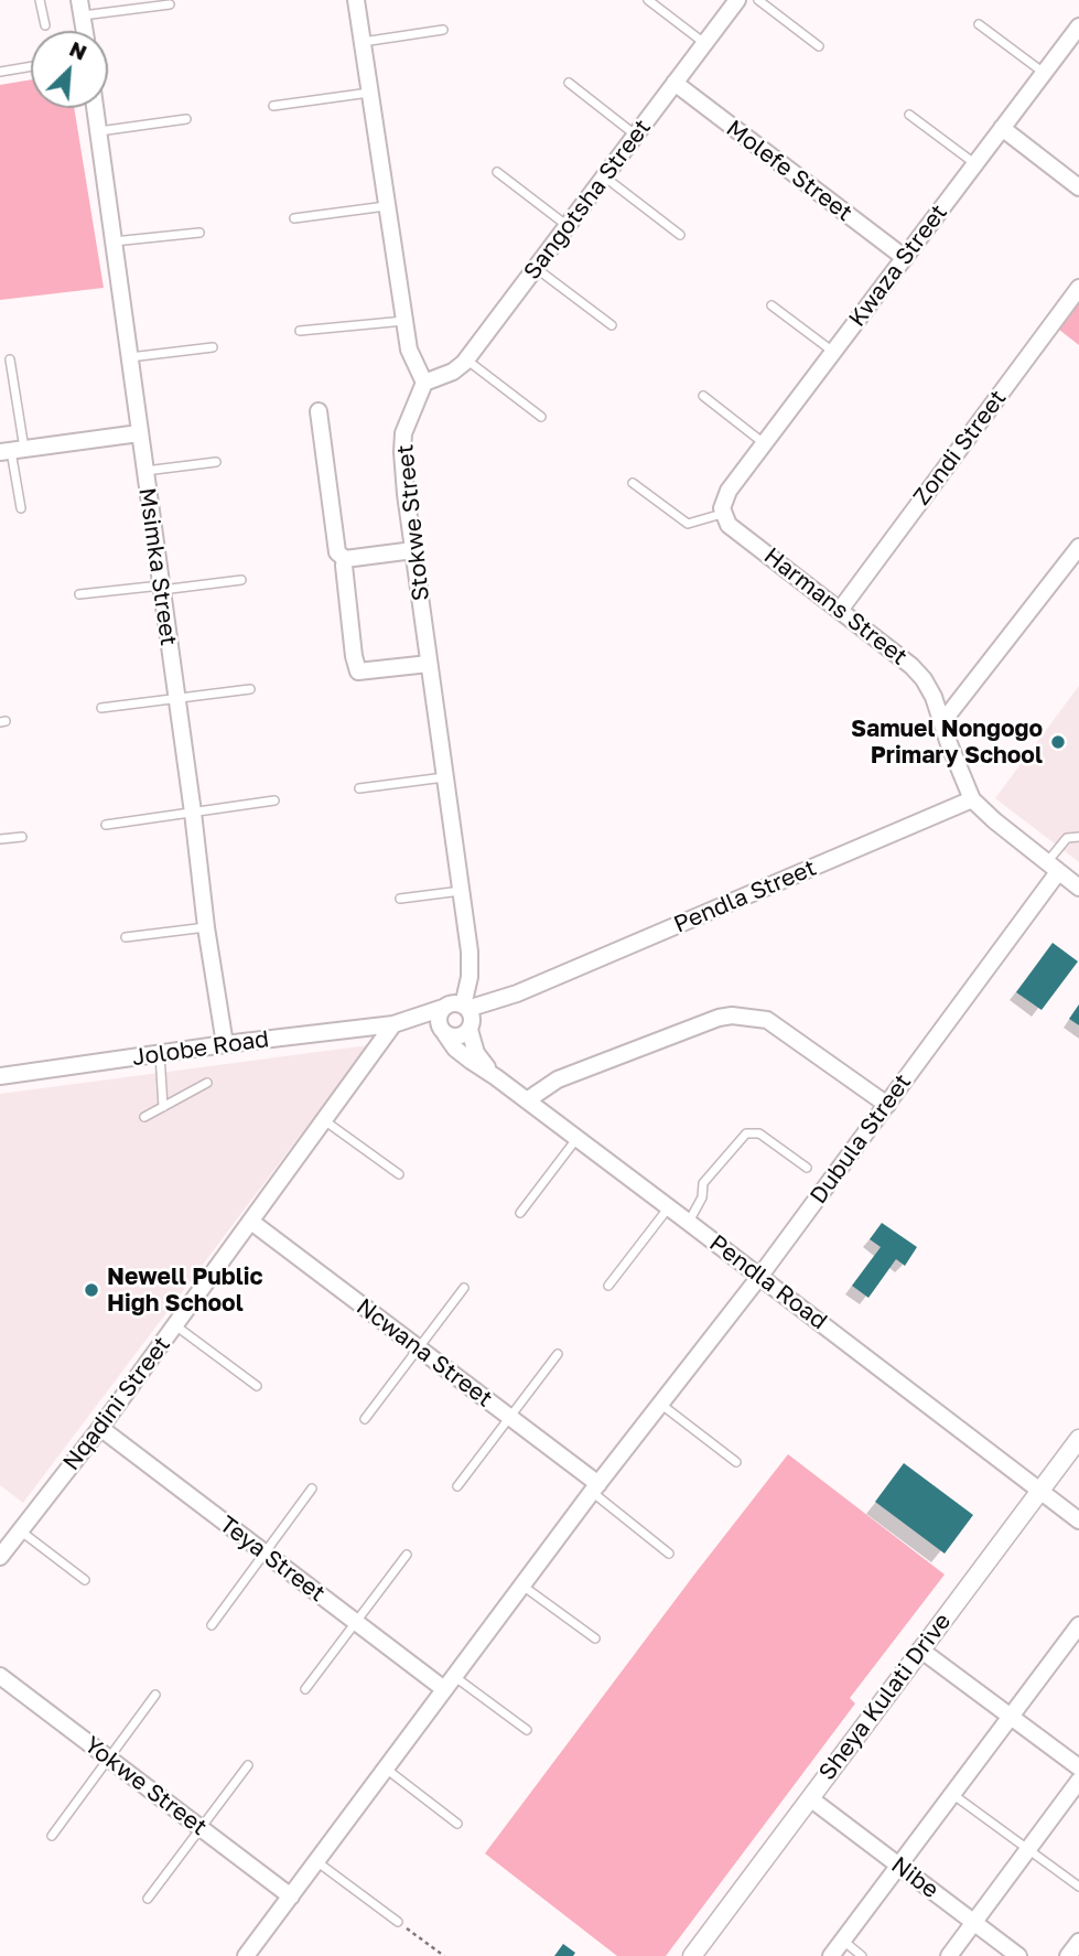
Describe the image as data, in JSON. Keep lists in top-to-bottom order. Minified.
{"streets":{"street":["Molefe Street","Sangotsha Street","Kwaza Street","Zondi Street","Stokwe Street","Msimka Street","Harmans Street","Pendla Street","Jolobe Road","Dubula Street","Pendla Road","Ncwana Street","Nqadini Street","Teya Street","Sheya Kulati Drive","Yokwe Street","Nibe"]},"crossings":[["Molefe Street","Sangotsha Street"],["Molefe Street","Kwaza Street"],["Sangotsha Street","Stokwe Street"],["Kwaza Street","Harmans Street"],["Zondi Street","Harmans Street"],["Stokwe Street","Pendla Street"],["Stokwe Street","Jolobe Road"],["Stokwe Street","Pendla Road"],["Msimka Street","Jolobe Road"],["Harmans Street","Pendla Street"],["Harmans Street","Dubula Street"],["Pendla Street","Jolobe Road"],["Pendla Street","Pendla Road"],["Jolobe Road","Pendla Road"],["Jolobe Road","Nqadini Street"],["Dubula Street","Pendla Road"],["Dubula Street","Ncwana Street"],["Dubula Street","Teya Street"],["Dubula Street","Yokwe Street"],["Pendla Road","Sheya Kulati Drive"],["Ncwana Street","Nqadini Street"],["Nqadini Street","Teya Street"],["Sheya Kulati Drive","Nibe"]],"places":["Samuel Nongogo Primary School","Newell Public High School"],"north":"top right"}
